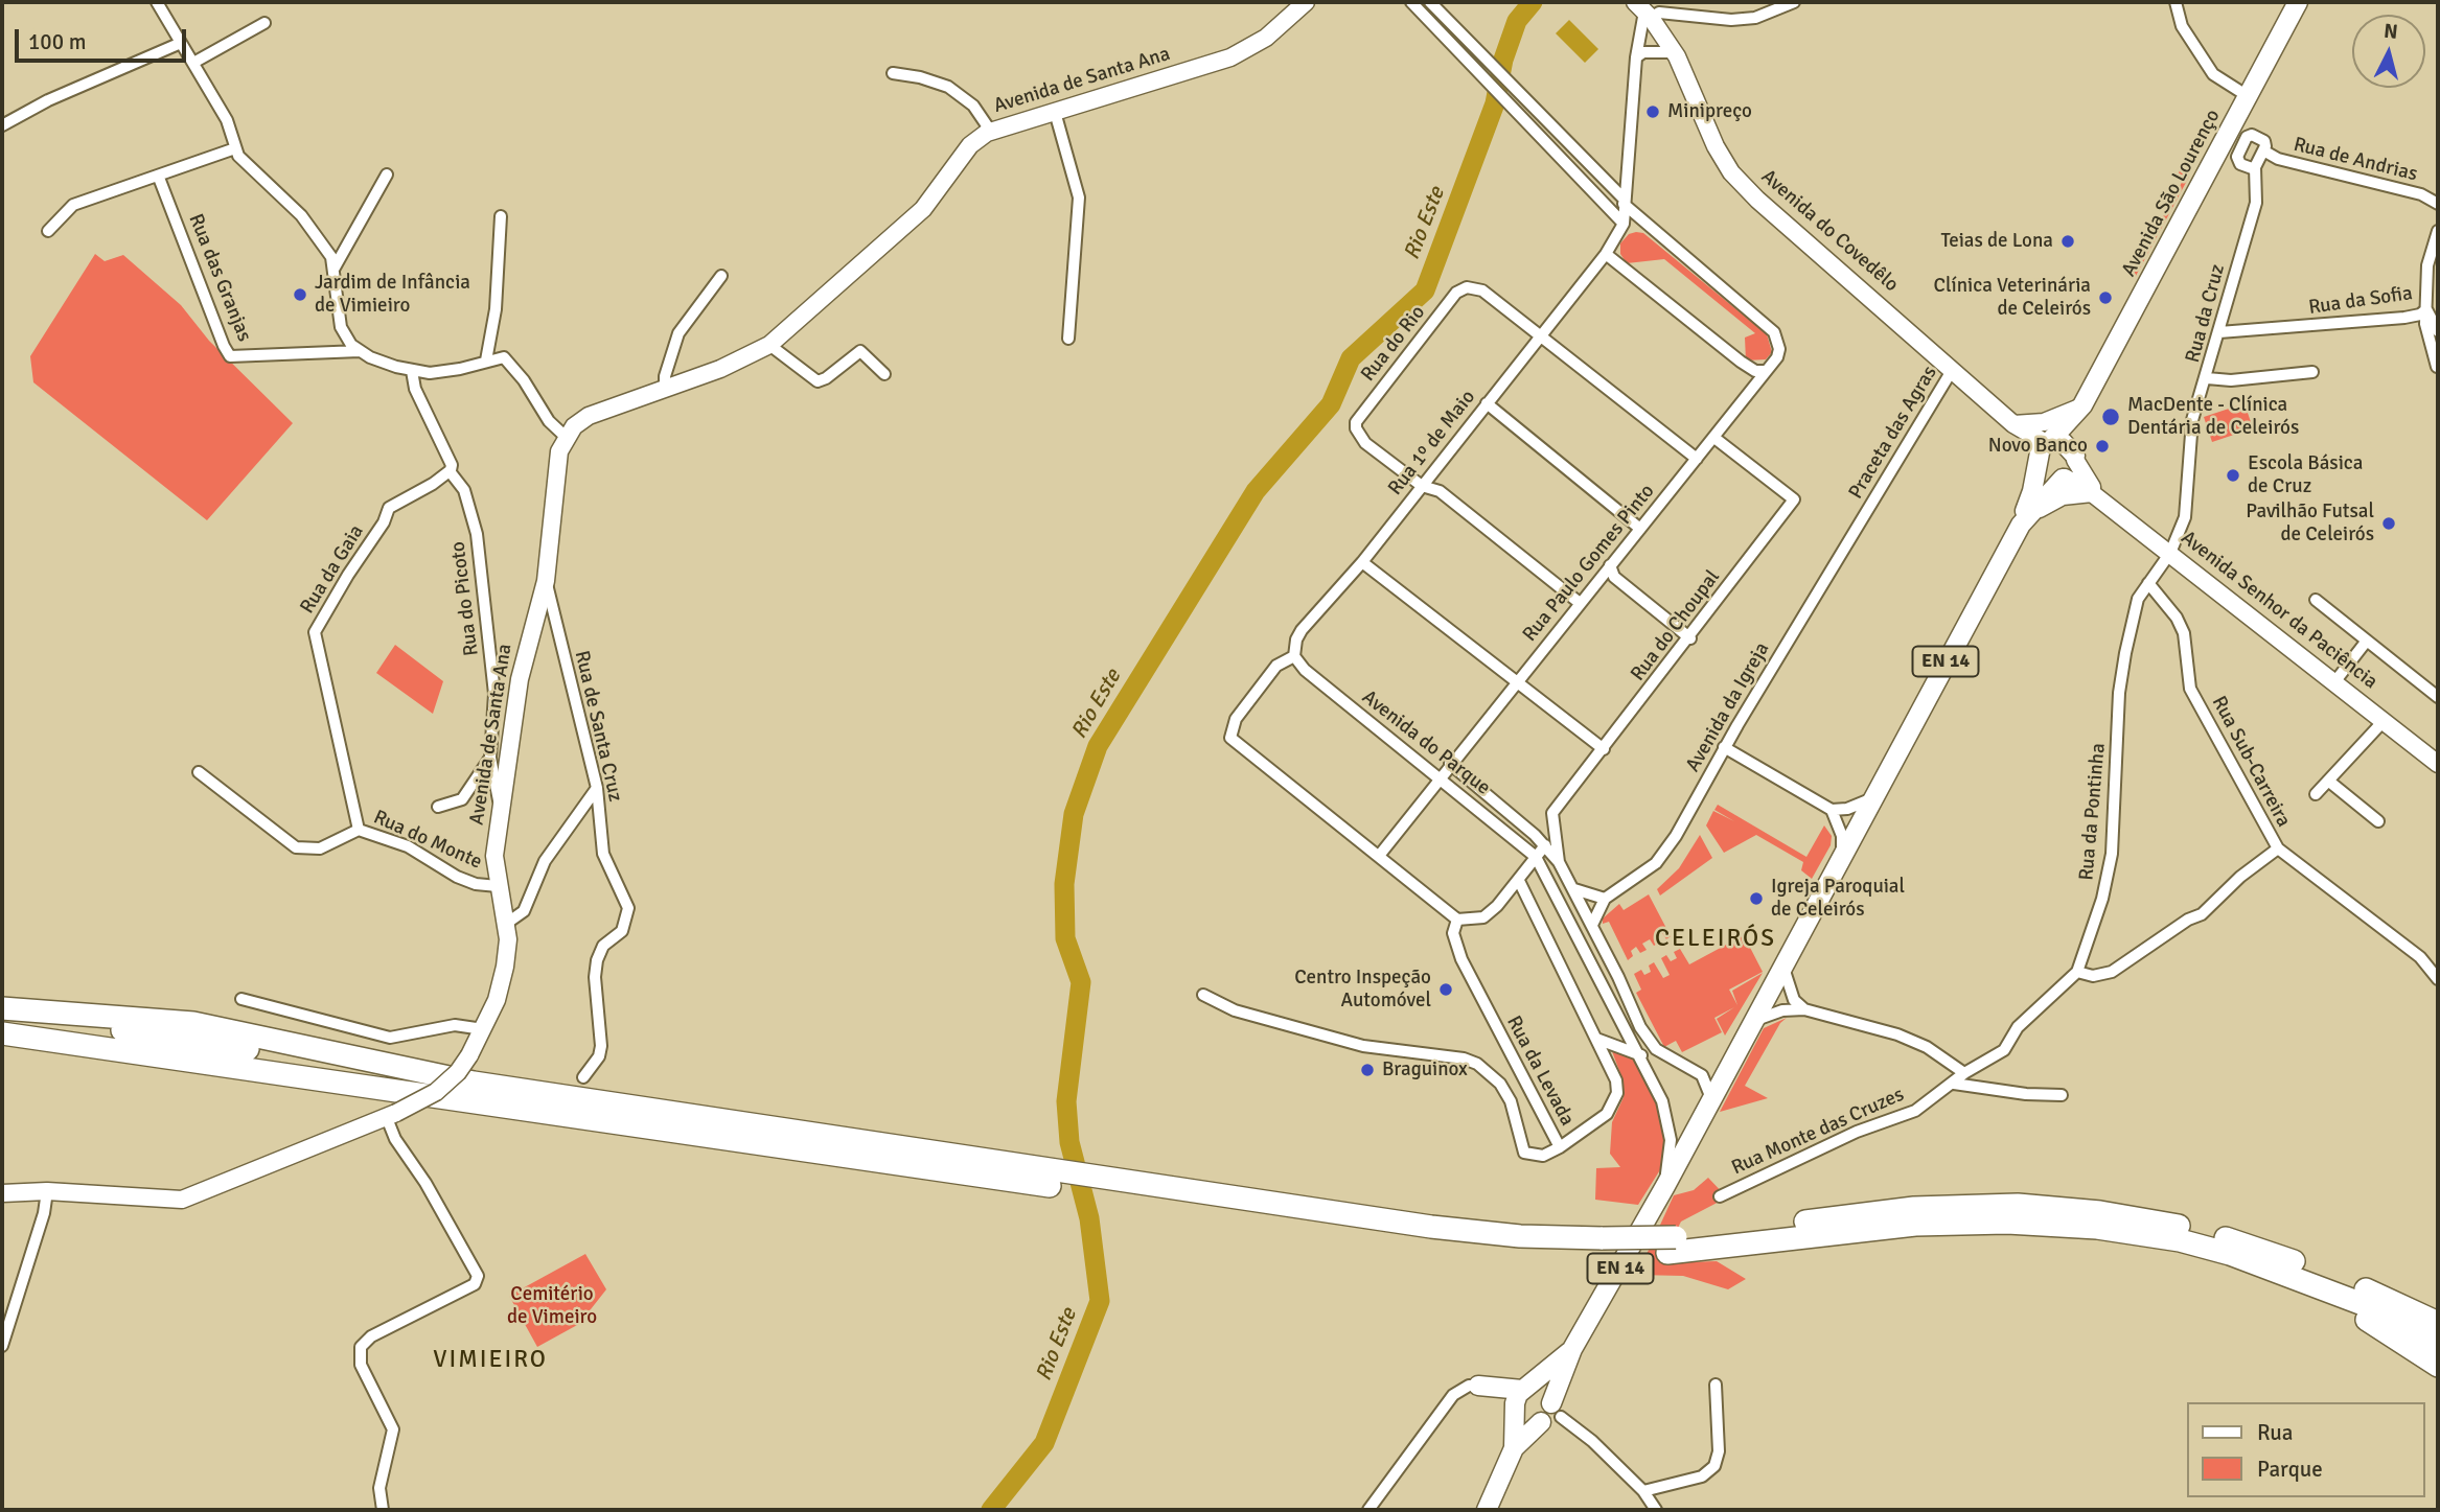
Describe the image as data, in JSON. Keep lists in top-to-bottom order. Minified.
{"streets":{"main road":["Avenida São Lourenço","EN 14"],"street":["Avenida de Santa Ana","Rua de Andrias","Avenida do Covedêlo","Rua das Granjas","Rua da Sofia","Rua da Cruz","Rua do Rio","Praceta das Agras","Rua 1º de Maio","Rua Paulo Gomes Pinto","Rua da Gaia","Rua do Picoto","Avenida Senhor da Paciência","Rua do Choupal","Avenida da Igreja","Rua de Santa Cruz","Avenida do Parque","Rua Sub-Carreira","Rua da Pontinha","Rua do Monte","Rua da Levada","Rua Monte das Cruzes"]},"crossings":[["Avenida de Santa Ana","Rua do Picoto"],["Avenida de Santa Ana","Rua de Santa Cruz"],["Avenida de Santa Ana","Rua do Monte"],["Rua de Andrias","Avenida São Lourenço"],["Rua de Andrias","Rua da Cruz"],["Avenida São Lourenço","Rua da Cruz"],["Avenida São Lourenço","EN 14"],["Avenida do Covedêlo","Praceta das Agras"],["Rua da Sofia","Rua da Cruz"],["Rua da Cruz","Avenida Senhor da Paciência"],["Rua da Cruz","Rua da Pontinha"],["Rua do Rio","Rua 1º de Maio"],["Praceta das Agras","Avenida da Igreja"],["Rua 1º de Maio","Avenida do Parque"],["Rua Paulo Gomes Pinto","Rua do Choupal"],["Rua Paulo Gomes Pinto","Avenida do Parque"],["Rua da Gaia","Rua do Picoto"],["Rua da Gaia","Rua do Monte"],["Avenida Senhor da Paciência","EN 14"],["Avenida Senhor da Paciência","Rua da Pontinha"],["Rua do Choupal","Avenida do Parque"],["EN 14","Avenida do Parque"],["Avenida da Igreja","Avenida do Parque"],["Rua Sub-Carreira","Rua da Pontinha"],["Rua da Pontinha","Rua Monte das Cruzes"]],"districts":["CELEIRÓS","VIMIEIRO"],"water":["Rio Este"],"parks":["Cemitério de Vimeiro"],"places":["Minipreço","Teias de Lona","Jardim de Infância de Vimieiro","Clínica Veterinária de Celeirós","MacDente - Clínica Dentária de Celeirós","Novo Banco","Escola Básica de Cruz","Pavilhão Futsal de Celeirós","Igreja Paroquial de Celeirós","Centro Inspeção Automóvel","Braguinox"],"legend":["Rua","Parque"],"scale_bar":"100 m","north":"top"}
